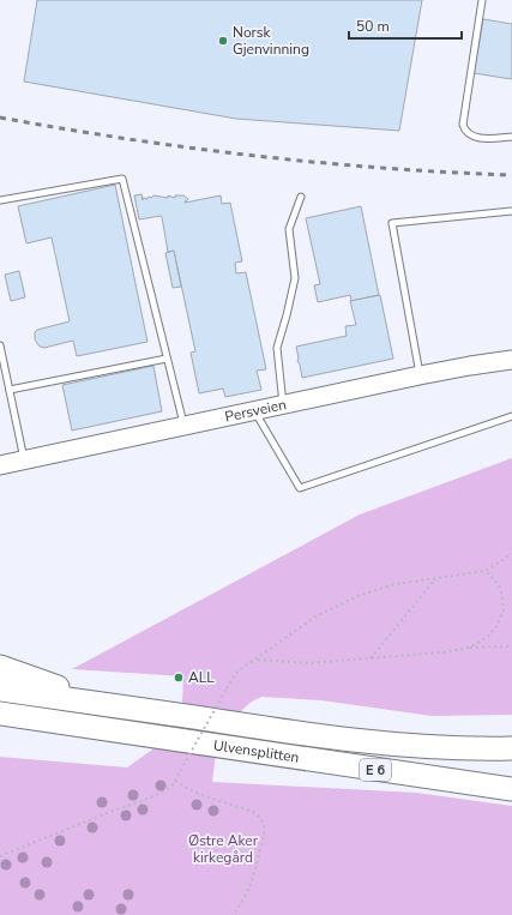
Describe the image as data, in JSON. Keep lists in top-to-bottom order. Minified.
{"streets":{"highway":["Ulvensplitten","E 6"],"main road":["Persveien"]},"crossings":[["Ulvensplitten","E 6"]],"parks":["Østre Aker kirkegård"],"places":["Norsk Gjenvinning","ALL"],"scale_bar":"50 m"}
